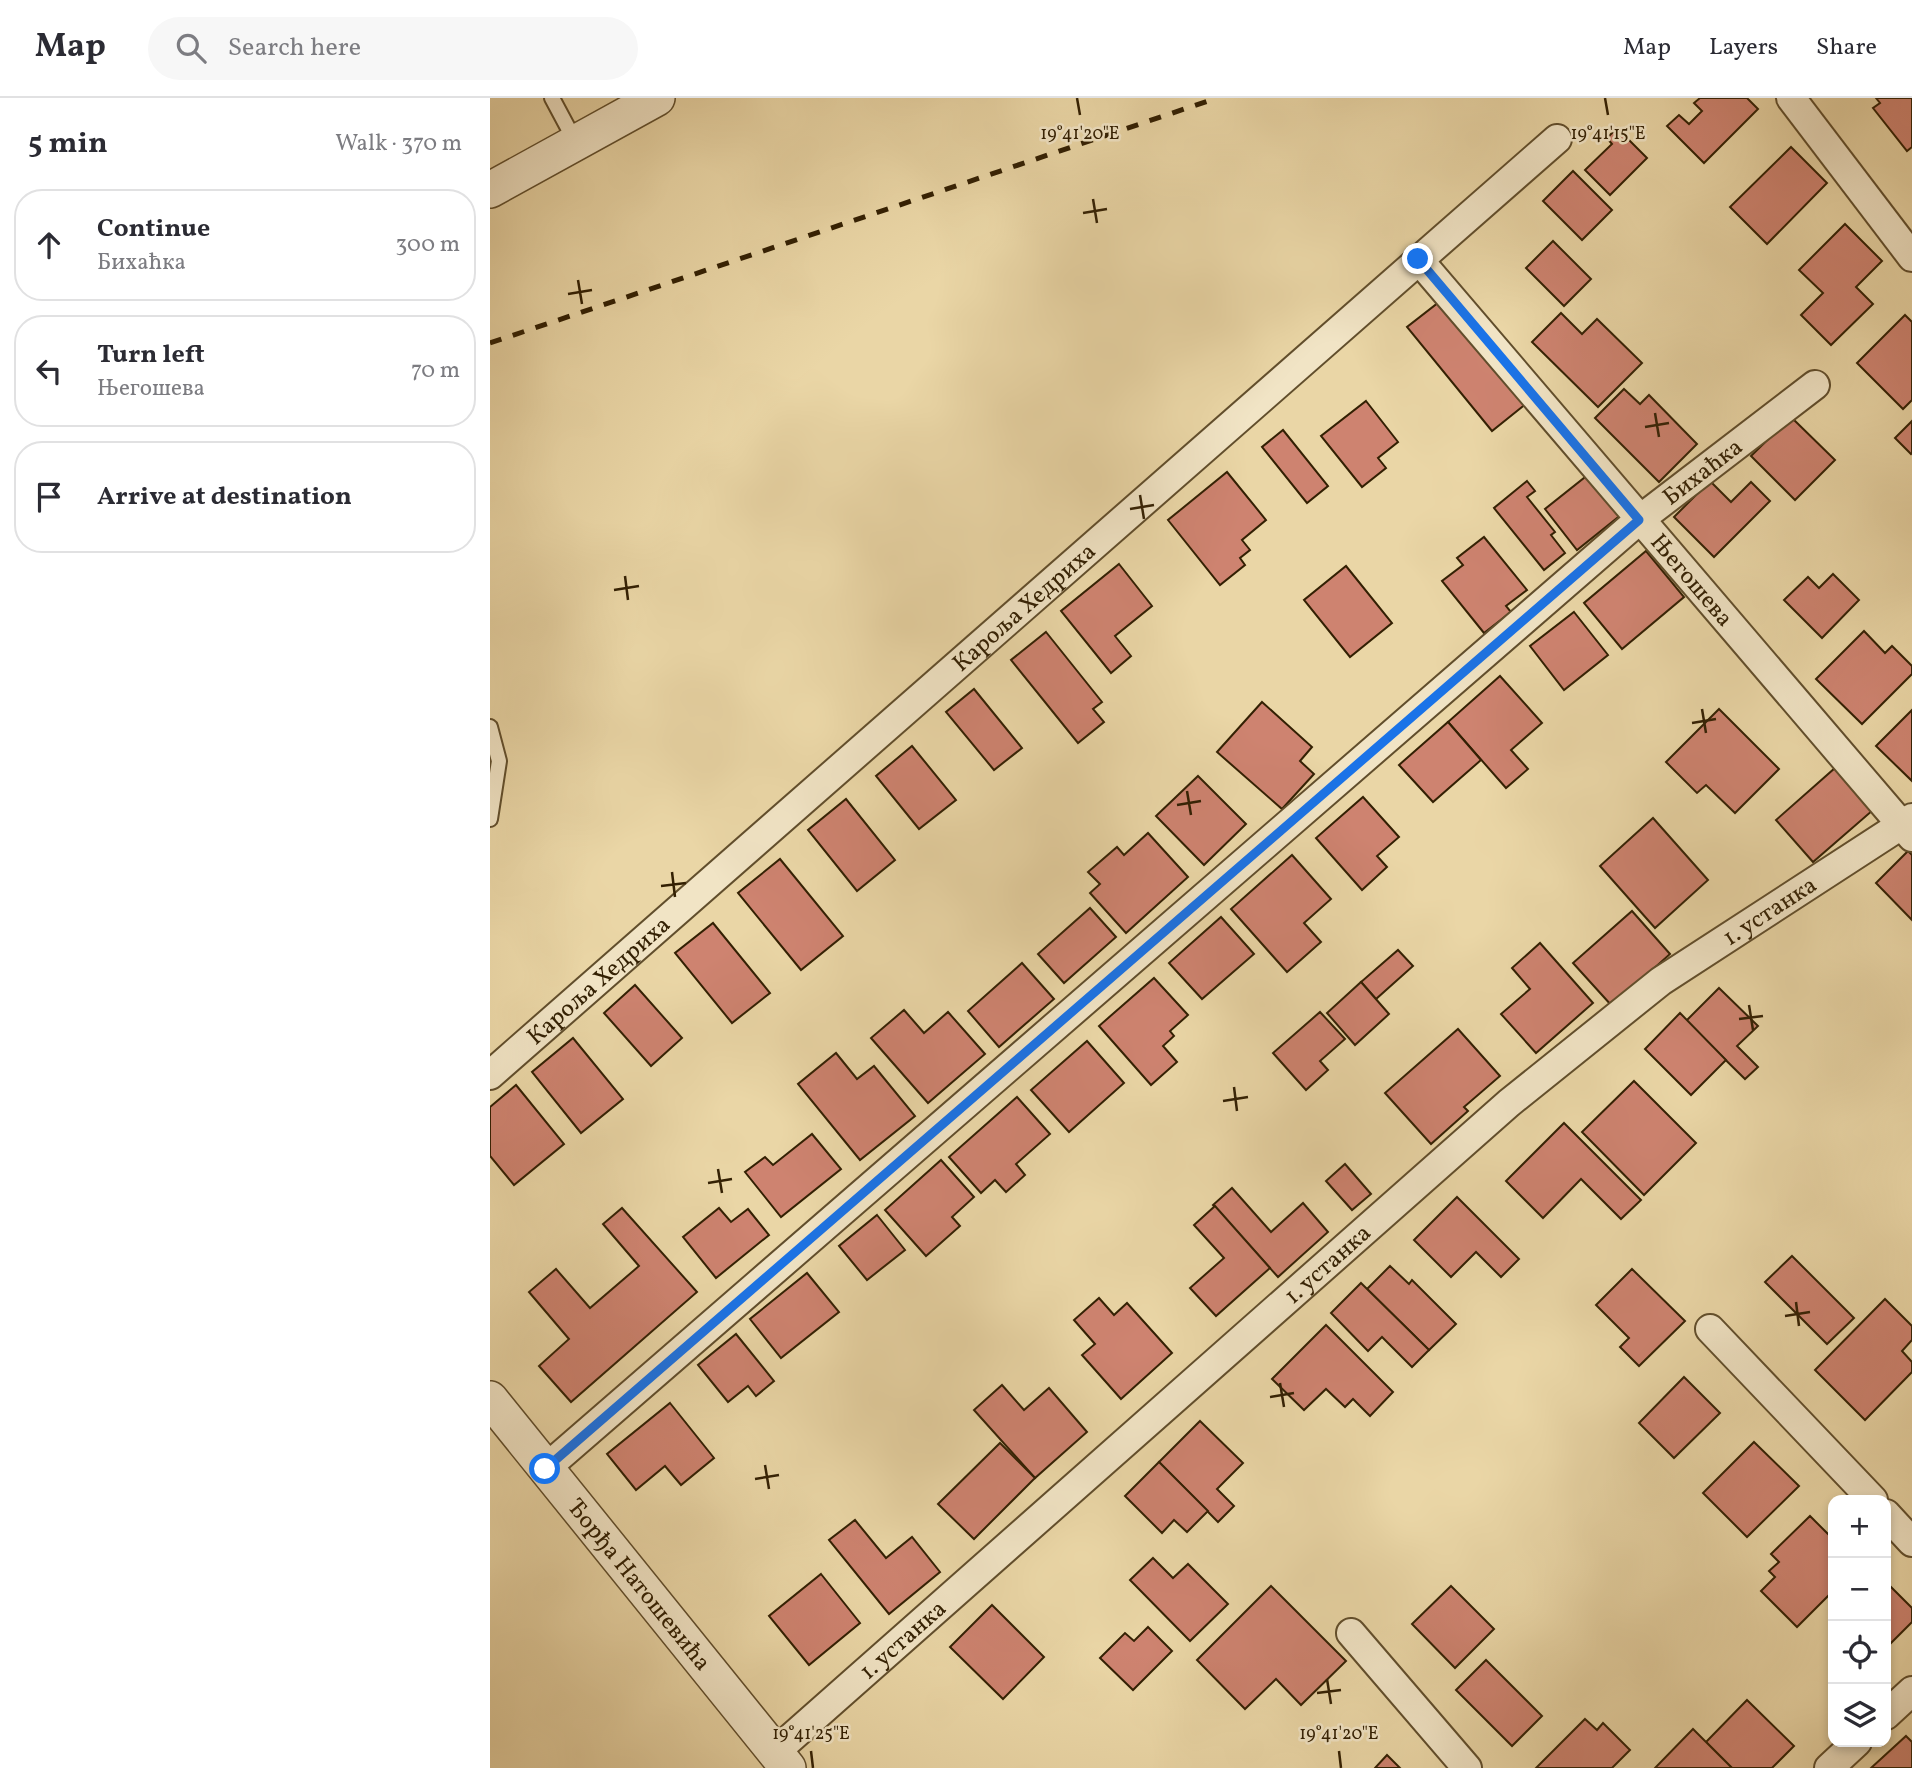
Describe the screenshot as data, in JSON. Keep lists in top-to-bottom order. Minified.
{"streets":{"street":["Бихаћка","Његошева","Кароља Хедриха","1. устанка","Ђорђа Натошевића"]},"crossings":[["Бихаћка","Његошева"],["Бихаћка","Ђорђа Натошевића"],["Његошева","Кароља Хедриха"],["Његошева","1. устанка"],["1. устанка","Ђорђа Натошевића"]],"page":{"header":"Map","search":"Search here","nav":["Map","Layers","Share"],"heading":["5 min","Walk · 370 m"],"list":[["Continue","Бихаћка","300 m"],["Turn left","Његошева","70 m"],"Arrive at destination"],"map_buttons":["+","−"]},"coordinates":["19°41'20\"E","19°41'15\"E","19°41'25\"E"]}
